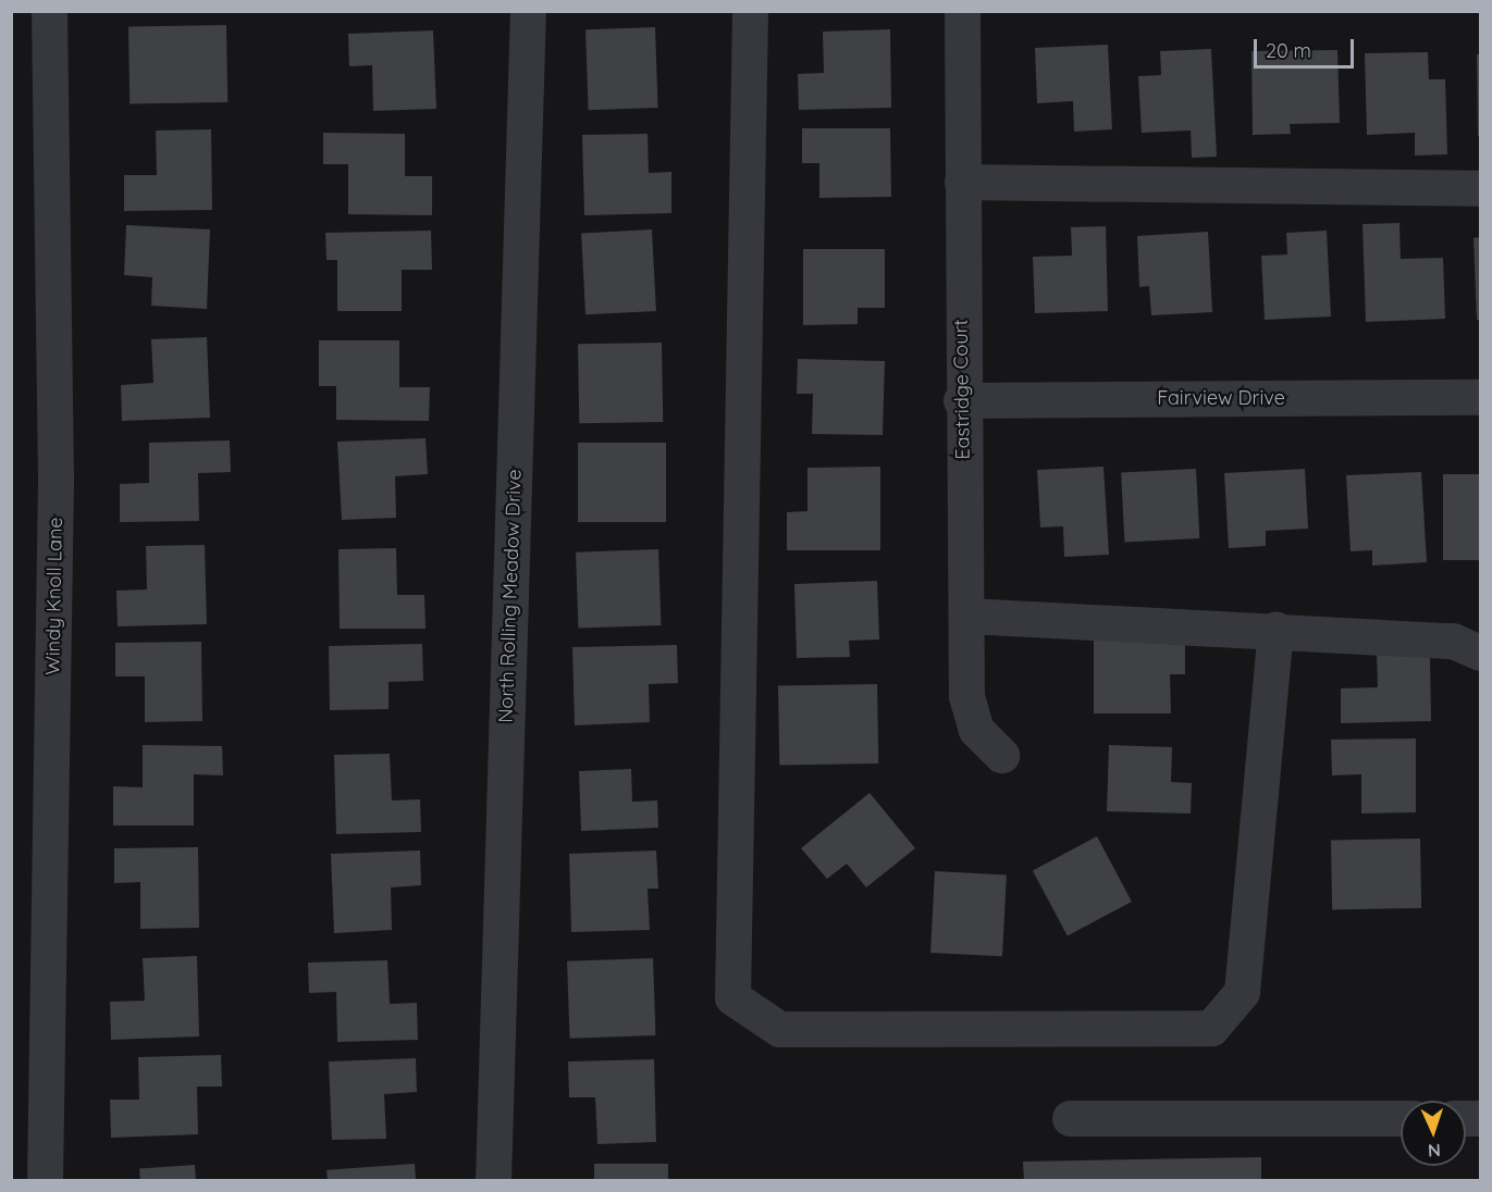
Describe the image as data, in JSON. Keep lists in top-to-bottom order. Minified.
{"streets":{"street":["Eastridge Court","Fairview Drive","Windy Knoll Lane","North Rolling Meadow Drive"]},"crossings":[["Eastridge Court","Fairview Drive"]],"scale_bar":"20 m","north":"bottom"}
